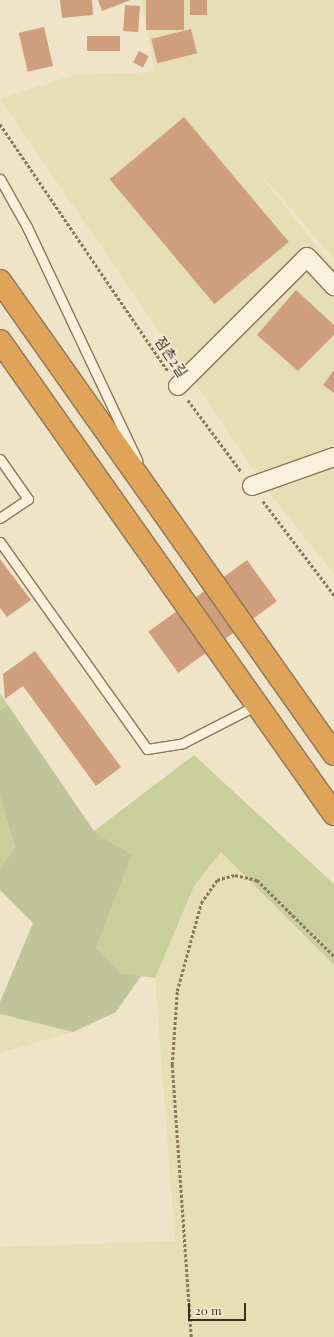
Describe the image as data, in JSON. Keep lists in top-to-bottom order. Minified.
{"streets":{"path":["점촌2길"]},"scale_bar":"20 m"}
